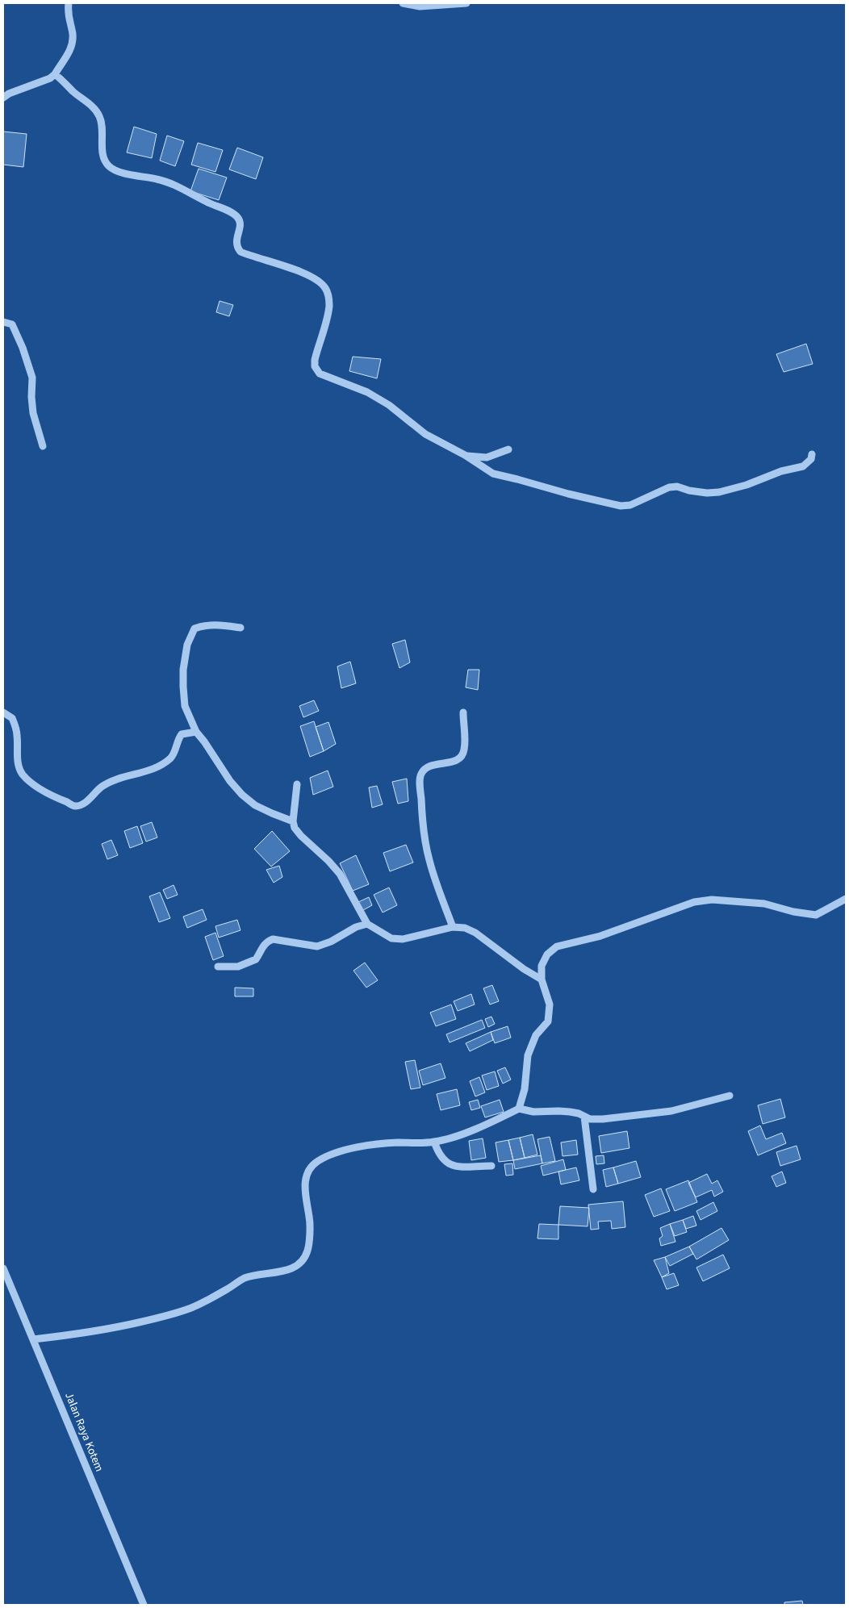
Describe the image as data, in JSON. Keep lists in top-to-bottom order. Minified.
{"streets":{"street":["Jalan Raya Kotem"]}}
